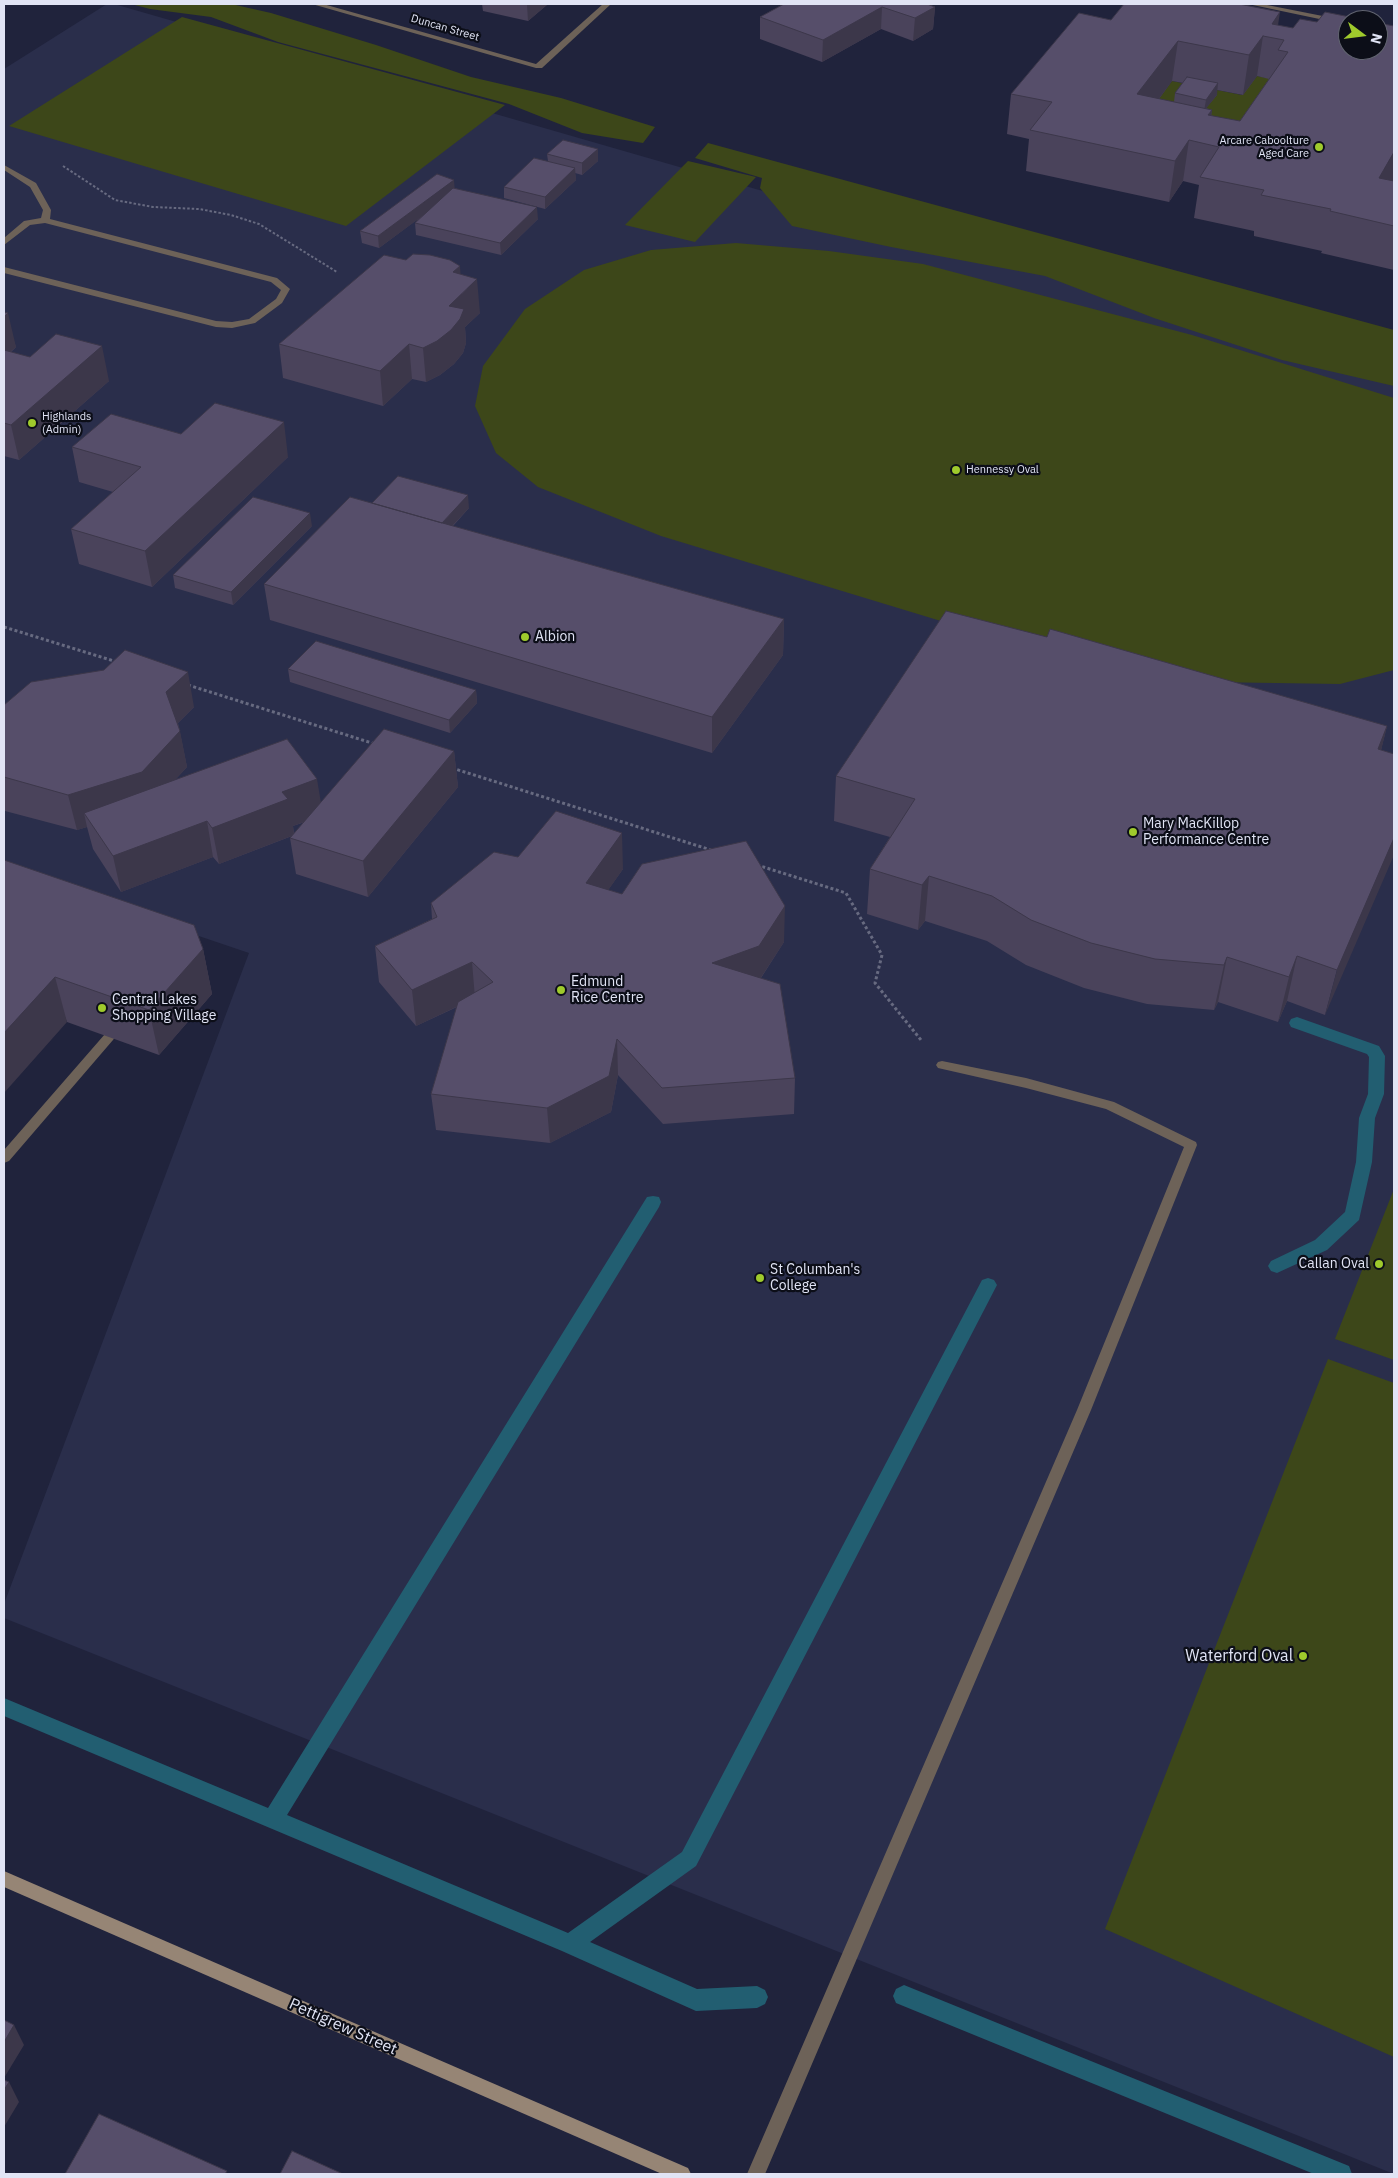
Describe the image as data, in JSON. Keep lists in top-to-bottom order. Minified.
{"streets":{"main road":["Pettigrew Street"],"street":["Duncan Street"]},"places":["Arcare Caboolture Aged Care","Highlands (Admin)","Hennessy Oval","Albion","Mary MacKillop Performance Centre","Edmund Rice Centre","Central Lakes Shopping Village","Callan Oval","St Columban's College","Waterford Oval"],"north":"right"}
